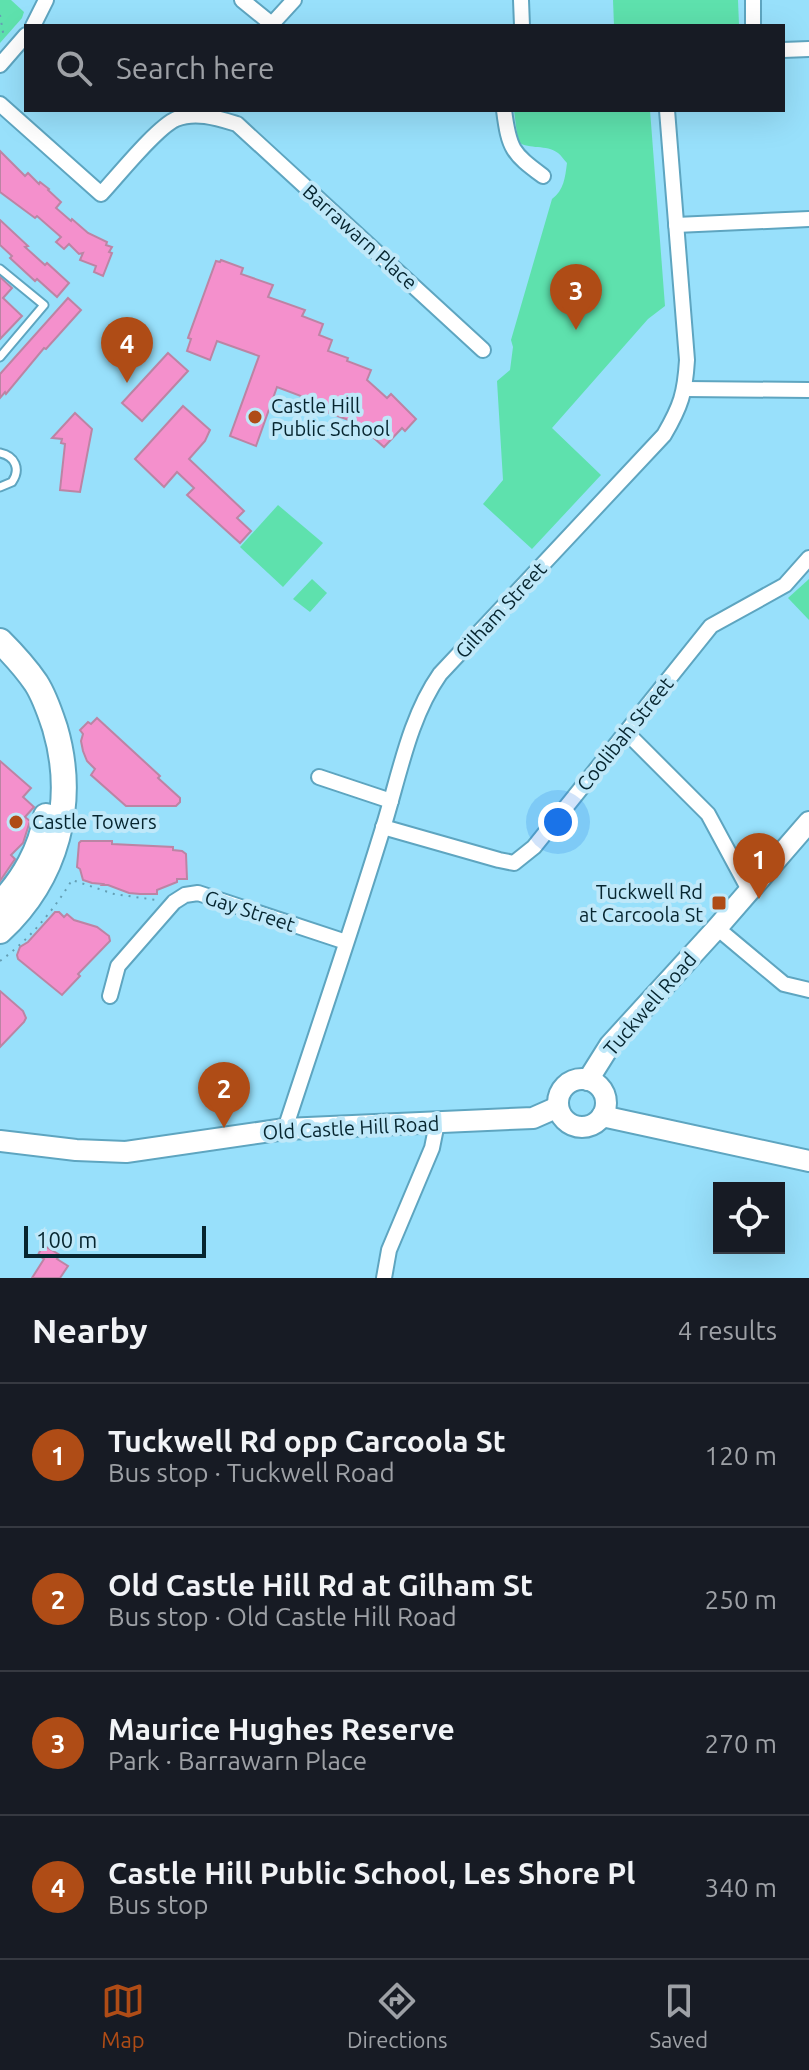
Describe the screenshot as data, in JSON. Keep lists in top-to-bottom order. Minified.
{"streets":{"street":["Barrawarn Place","Gilham Street","Coolibah Street","Gay Street","Tuckwell Road","Old Castle Hill Road"]},"crossings":[["Gilham Street","Coolibah Street"],["Gilham Street","Gay Street"],["Gilham Street","Old Castle Hill Road"],["Tuckwell Road","Old Castle Hill Road"]],"places":{"other":["Castle Hill Public School","Castle Towers"],"transit":["Tuckwell Rd at Carcoola St"]},"scale_bar":"100 m","page":{"search":"Search here","pins":["3","4","1","2"],"scale":"100 m","heading":["Nearby","4 results"],"list":[{"mark":"1","name":"Tuckwell Rd opp Carcoola St","note":"Bus stop · Tuckwell Road","value":"120 m"},{"mark":"2","name":"Old Castle Hill Rd at Gilham St","note":"Bus stop · Old Castle Hill Road","value":"250 m"},{"mark":"3","name":"Maurice Hughes Reserve","note":"Park · Barrawarn Place","value":"270 m"},{"mark":"4","name":"Castle Hill Public School, Les Shore Pl","note":"Bus stop","value":"340 m"}],"nav":["Map","Directions","Saved"]}}
